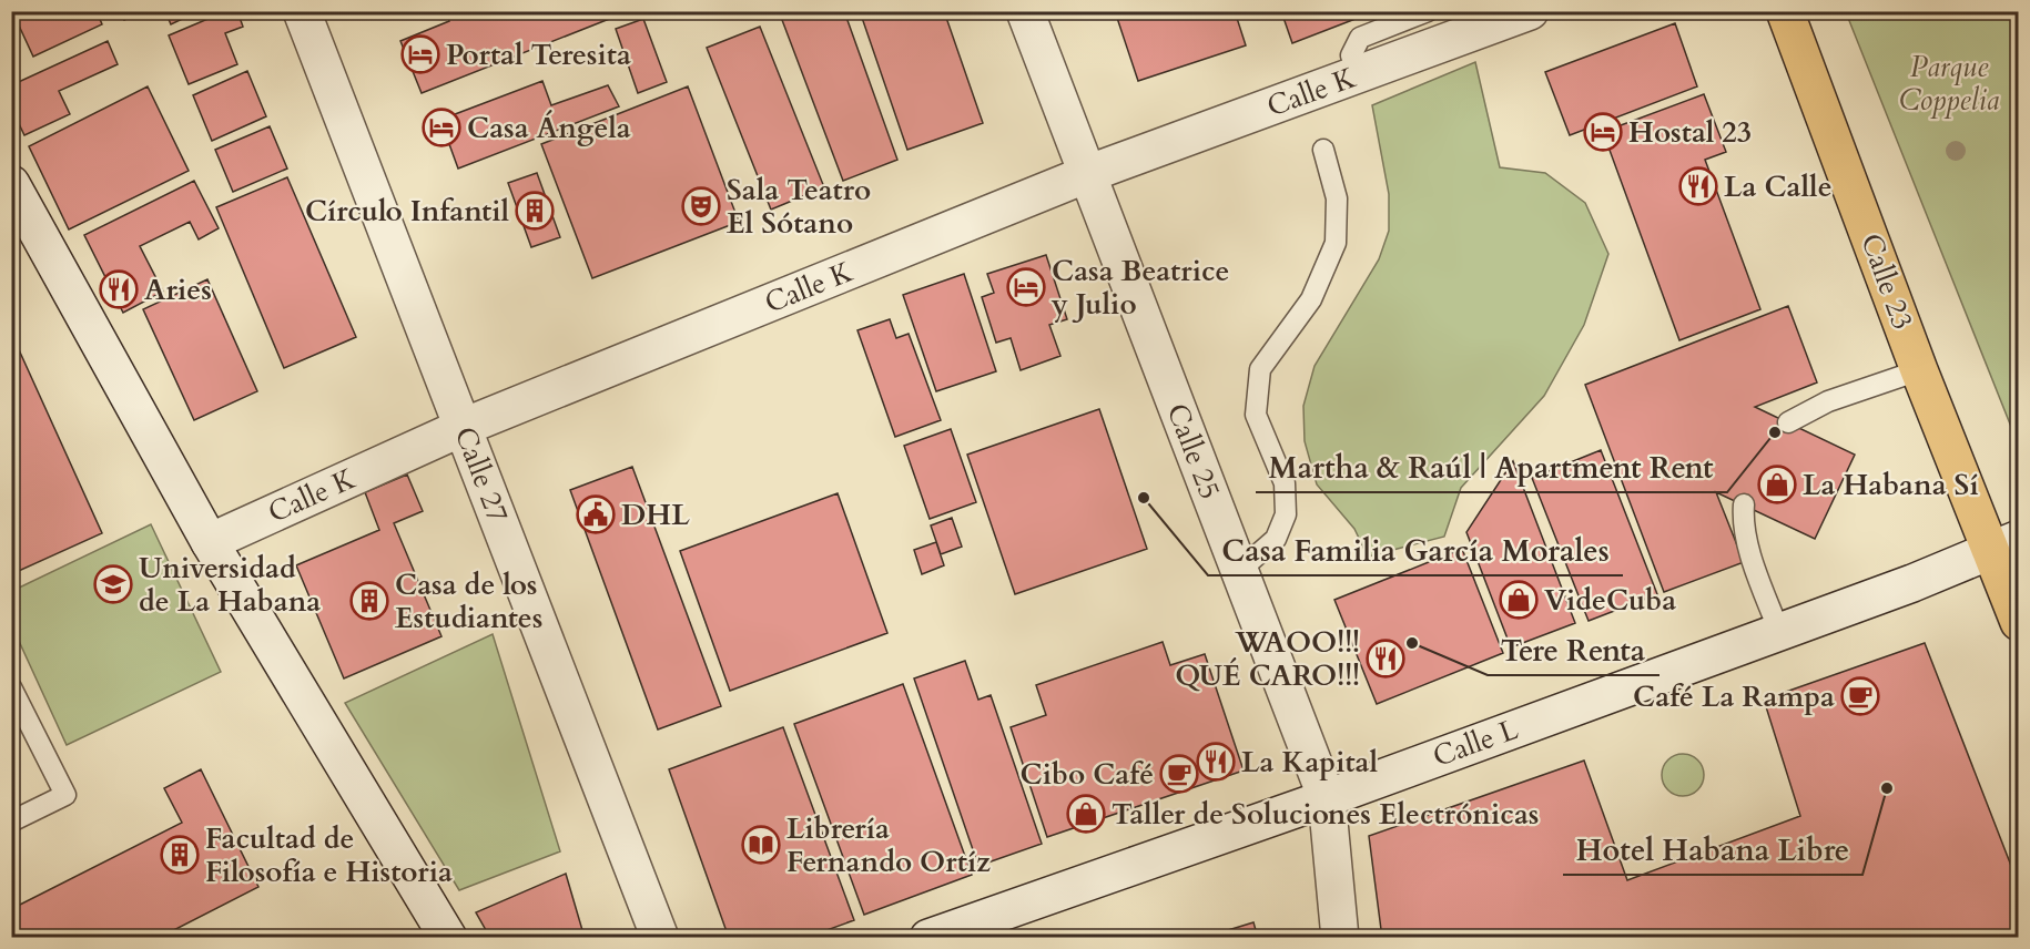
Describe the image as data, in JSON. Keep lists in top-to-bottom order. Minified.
{"streets":{"main road":["Calle 23"],"street":["Calle K","Calle 25","Calle 27","Calle L"]},"crossings":[["Calle K","Calle 25"],["Calle K","Calle 27"],["Calle 23","Calle L"],["Calle 25","Calle L"]],"parks":["Parque Coppelia"],"places":{"hotel":["Portal Teresita","Casa Ángela","Hostal 23","Casa Beatrice y Julio"],"restaurant":["La Calle","Aries","WAOO!!! QUÉ CARO!!!","La Kapital"],"theatre":["Sala Teatro El Sótano"],"building":["Círculo Infantil","Casa de los Estudiantes","Facultad de Filosofía e Historia"],"other":["Martha & Raúl | Apartment Rent","Casa Familia García Morales","Tere Renta","Hotel Habana Libre"],"shop":["La Habana Sí","VideCuba","Taller de Soluciones Electrónicas"],"public building":["DHL"],"school or university":["Universidad de La Habana"],"cafe":["Café La Rampa","Cibo Café"],"library":["Librería Fernando Ortíz"]}}
